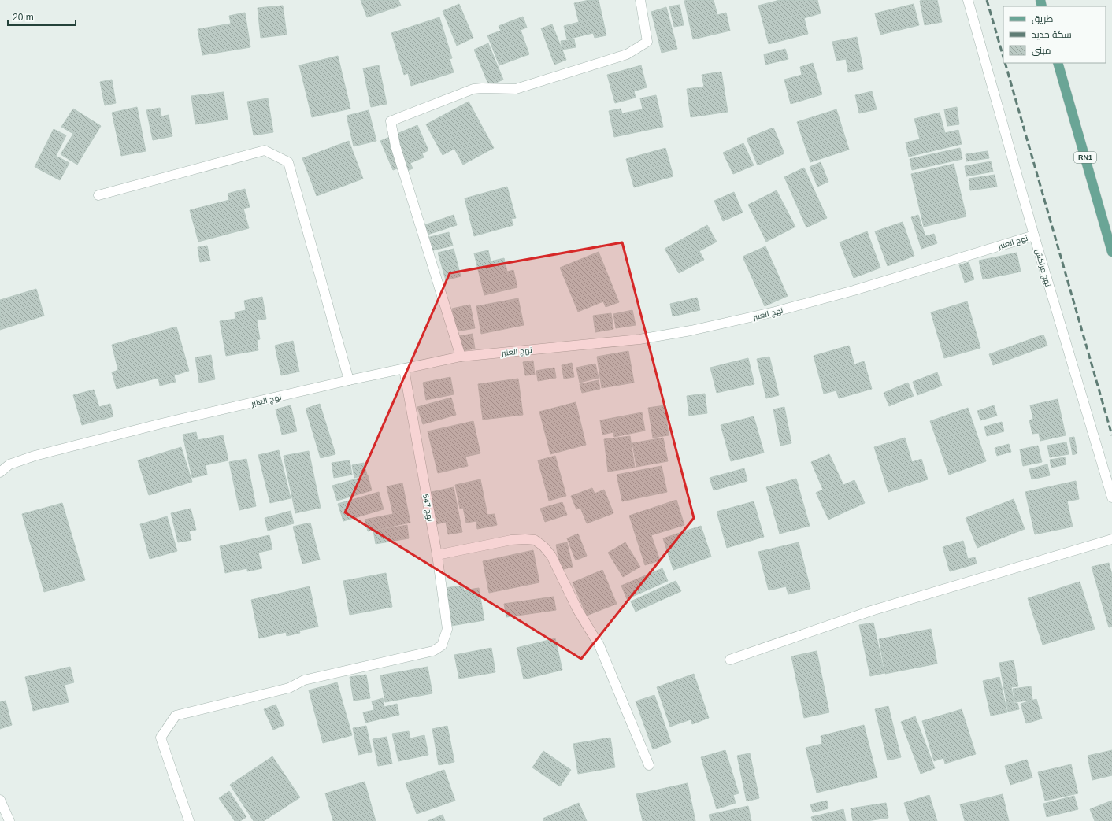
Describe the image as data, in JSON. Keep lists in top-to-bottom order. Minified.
{"streets":{"main road":["RN1"],"street":["نهج العنبر","نهج مراكش","نهج 547"]},"crossings":[["نهج العنبر","نهج مراكش"],["نهج العنبر","نهج 547"]],"legend":["طريق","سكة حديد","مبنى"],"scale_bar":"20 m"}
